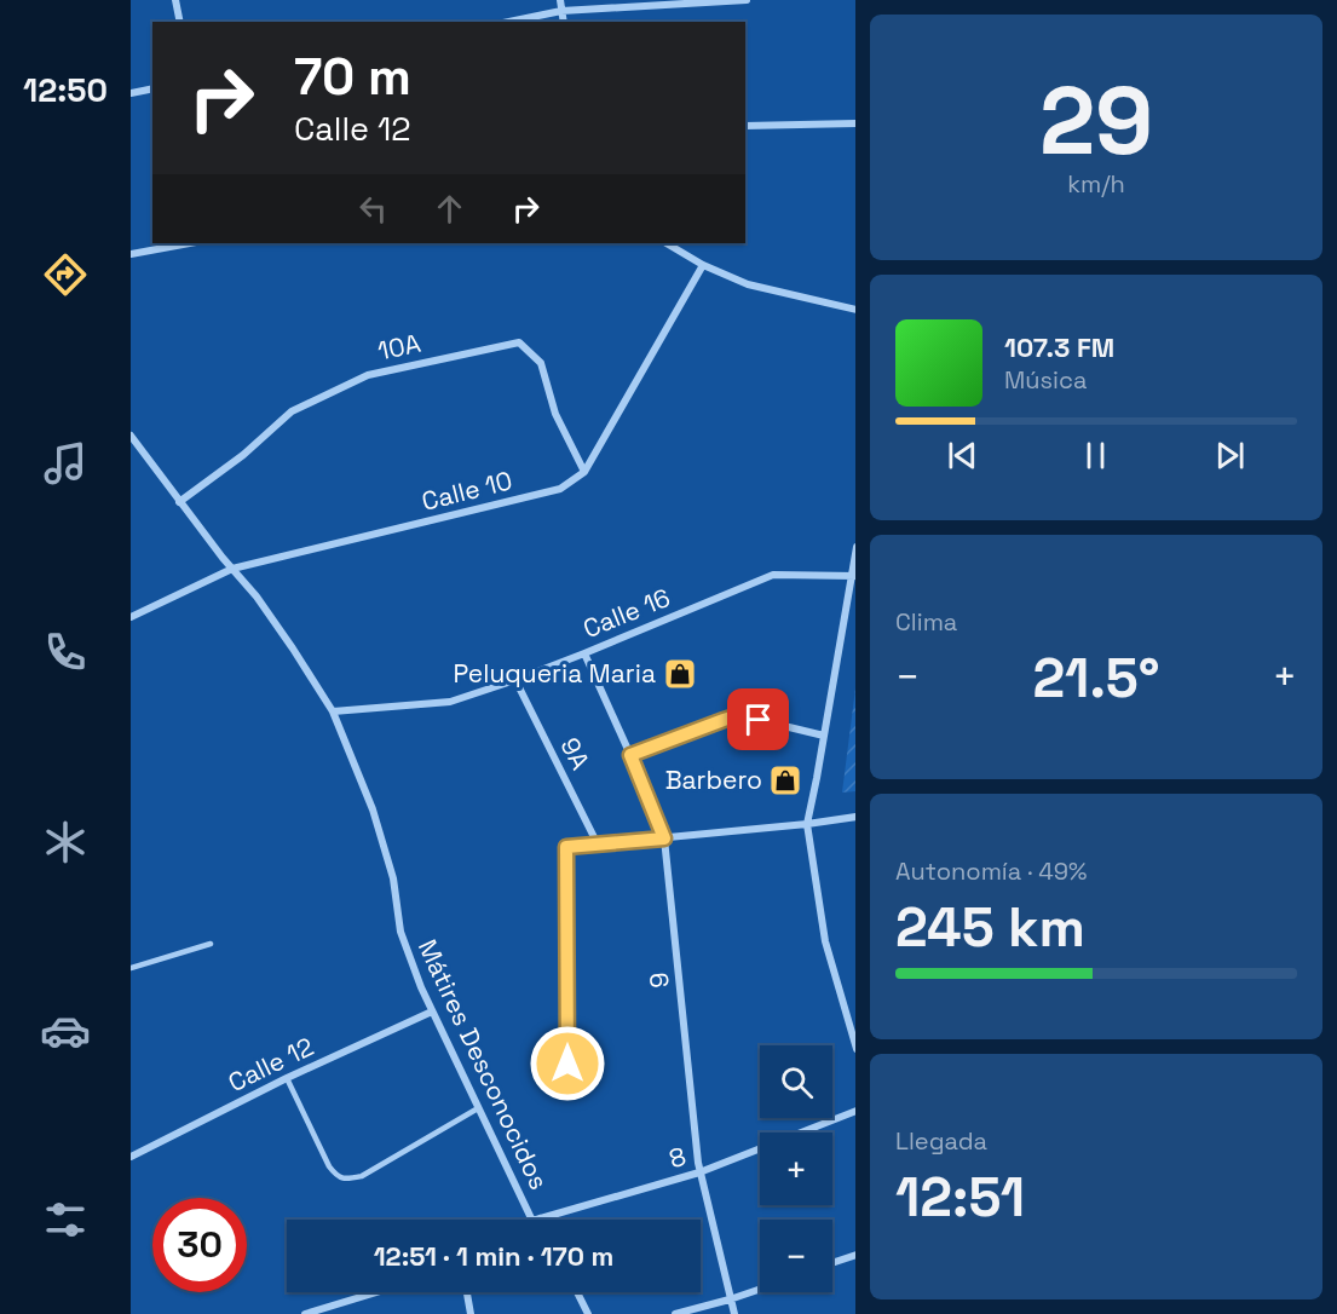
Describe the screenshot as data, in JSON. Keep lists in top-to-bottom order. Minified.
{"streets":{"street":["10A","Calle 10","Calle 16","9A","9","Calle 12","Mátires Desconocidos","8"]},"crossings":[["10A","Calle 10"],["10A","Mátires Desconocidos"],["Calle 10","Mátires Desconocidos"],["Calle 16","9A"],["Calle 16","9"],["Calle 16","Mátires Desconocidos"],["9","8"],["Calle 12","Mátires Desconocidos"],["Mátires Desconocidos","8"]],"places":{"shop":["Peluqueria Maria","Barbero"]},"page":{"tabs":"12:50","tile":[["29","km/h"],"Clima",["Autonomía · 49%","245 km"],["Llegada","12:51"]],"turn":["70 m","Calle 12"],"song":["107.3 FM","Música"],"heat":["−","21.5°","+"],"map_buttons":["+","−"],"limit":"30","trip":"12:51 · 1 min · 170 m"}}
